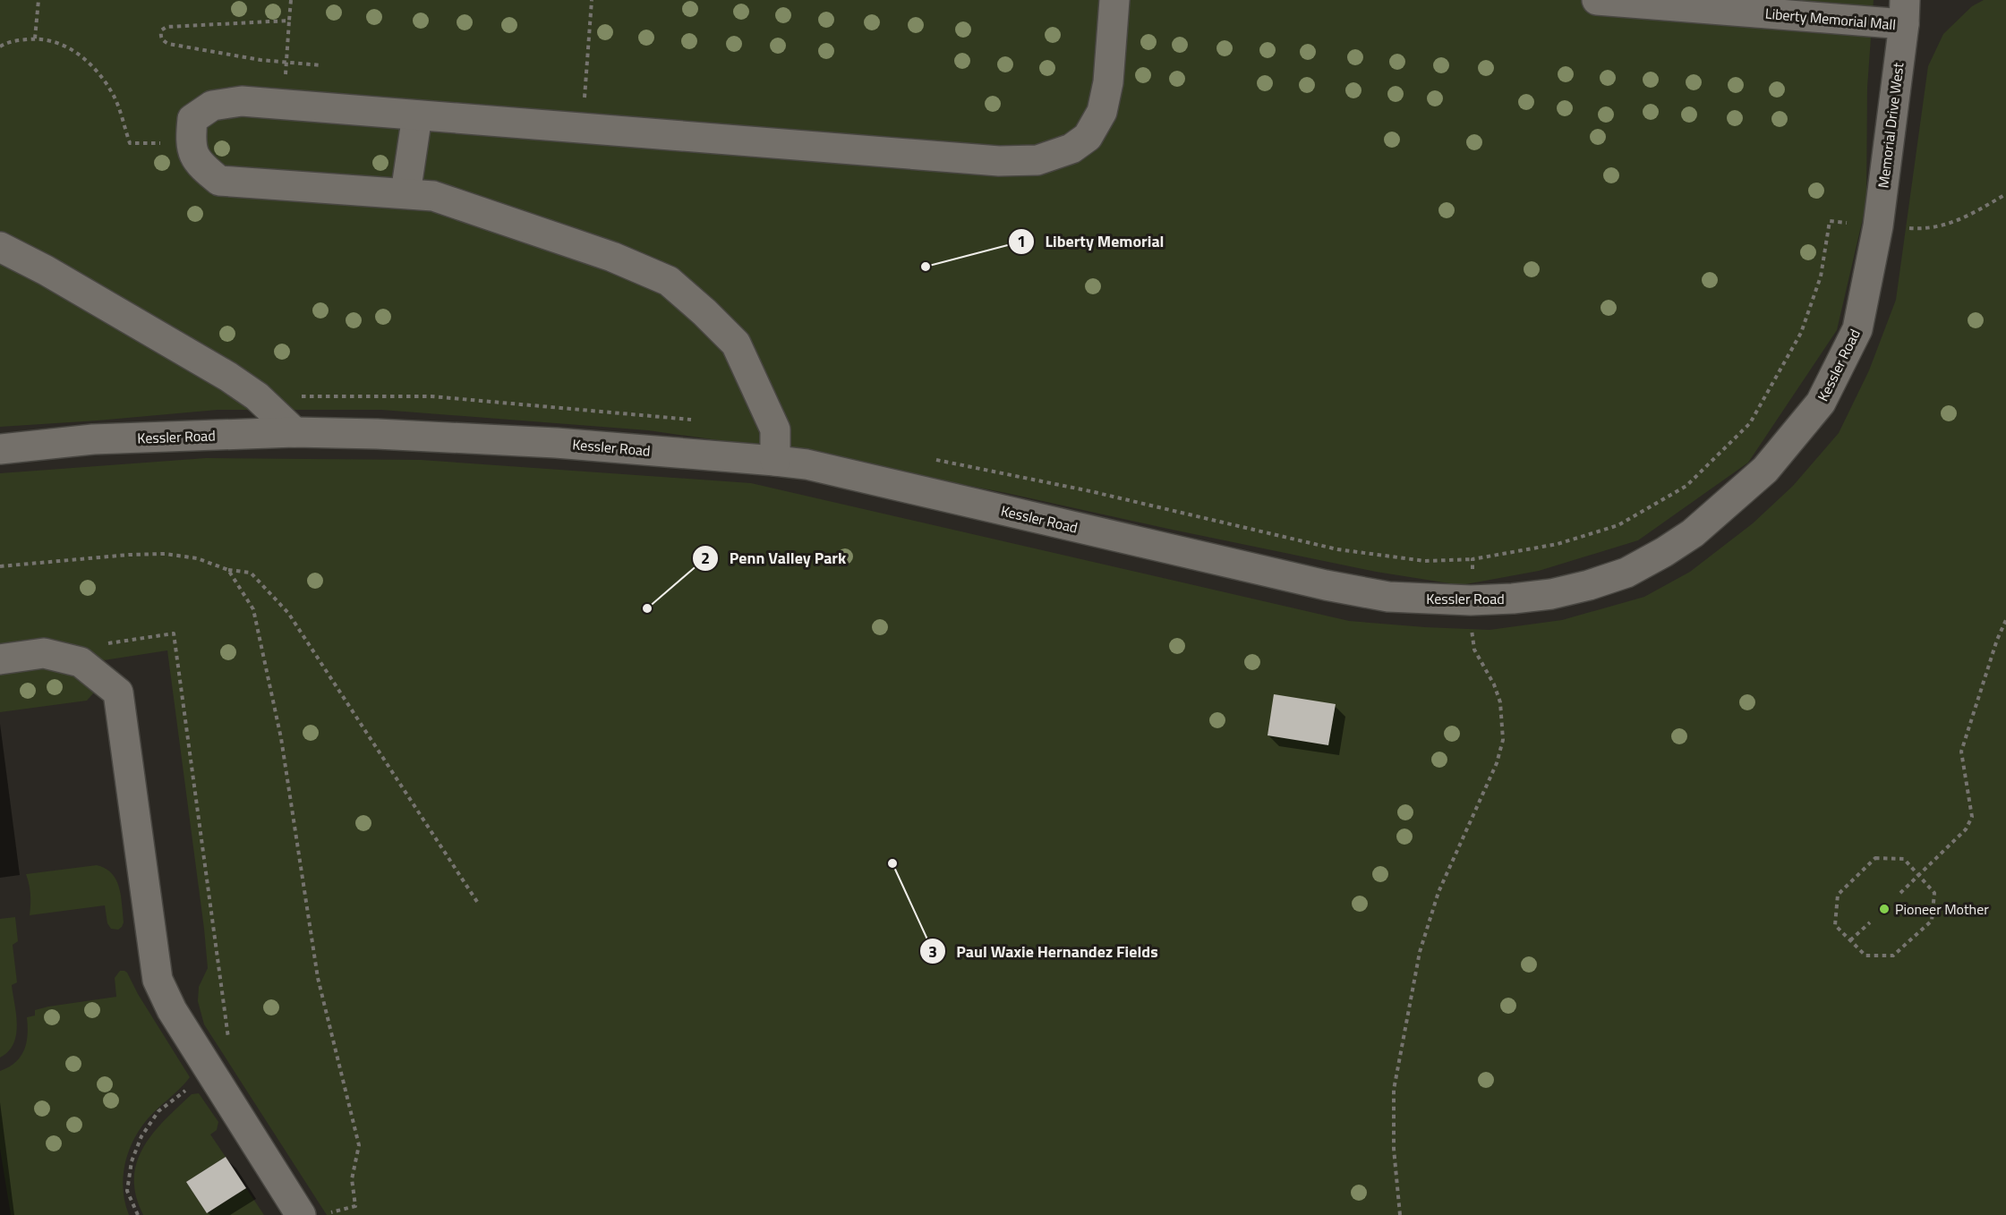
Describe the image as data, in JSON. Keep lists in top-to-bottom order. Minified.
{"streets":{"street":["Liberty Memorial Mall","Memorial Drive West","Kessler Road"]},"crossings":[["Liberty Memorial Mall","Memorial Drive West"],["Memorial Drive West","Kessler Road"]],"places":["Liberty Memorial","Penn Valley Park","Paul Waxie Hernandez Fields","Pioneer Mother"]}
